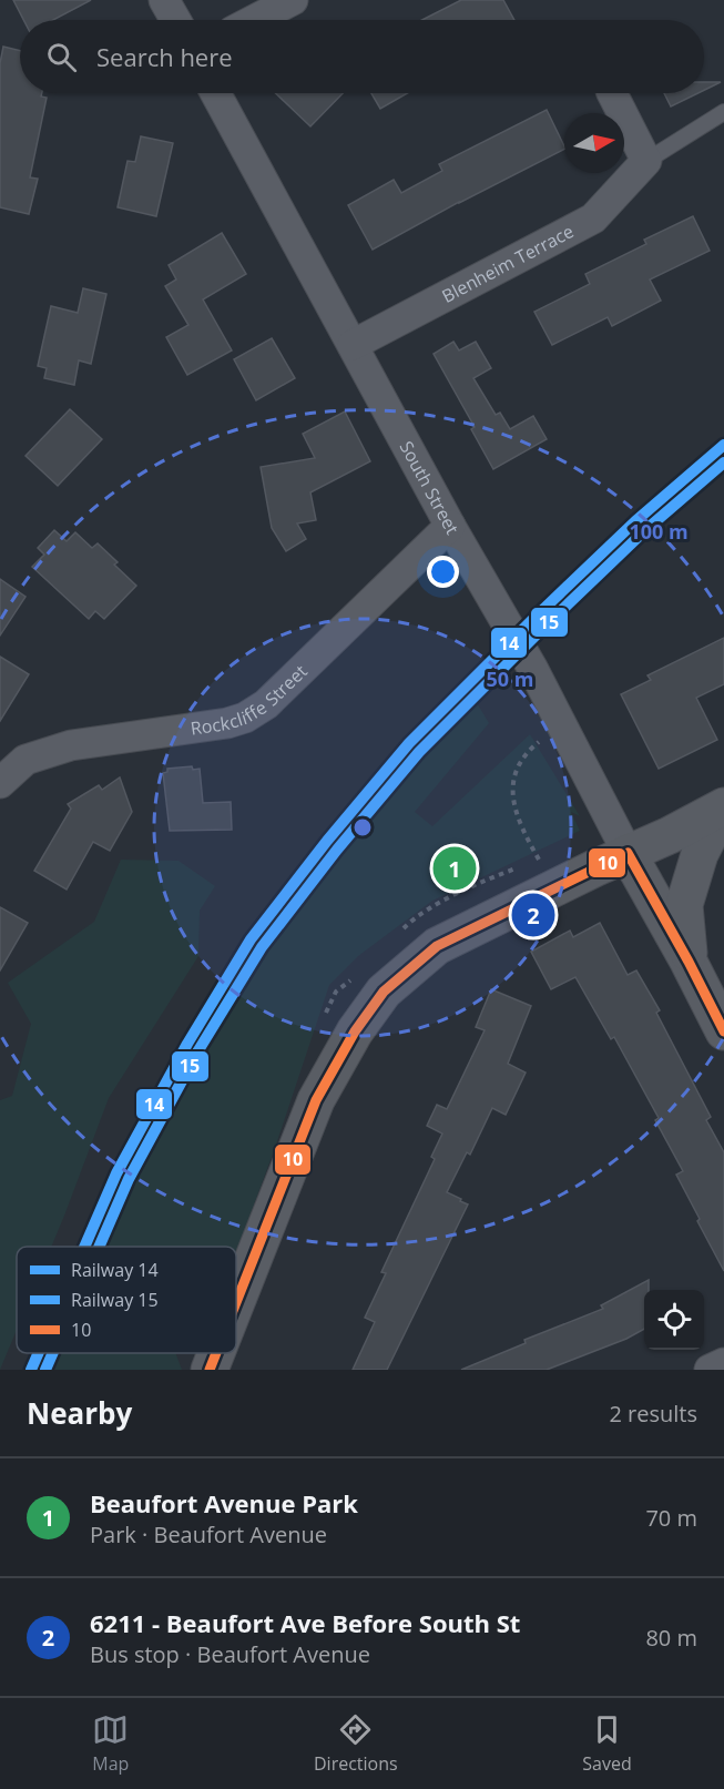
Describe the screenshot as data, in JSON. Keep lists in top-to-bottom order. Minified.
{"streets":{"street":["Blenheim Terrace","South Street","Rockcliffe Street"]},"crossings":[["Blenheim Terrace","South Street"],["South Street","Rockcliffe Street"]],"lines":["rail line 14","rail line 15","transit line 10"],"legend":["Railway 14","Railway 15","10"],"north":"right","page":{"search":"Search here","pins":["1","2"],"heading":["Nearby","2 results"],"list":[{"mark":"1","name":"Beaufort Avenue Park","note":"Park · Beaufort Avenue","value":"70 m"},{"mark":"2","name":"6211 - Beaufort Ave Before South St","note":"Bus stop · Beaufort Avenue","value":"80 m"}],"nav":["Map","Directions","Saved"]},"rings":["100 m","50 m"]}
